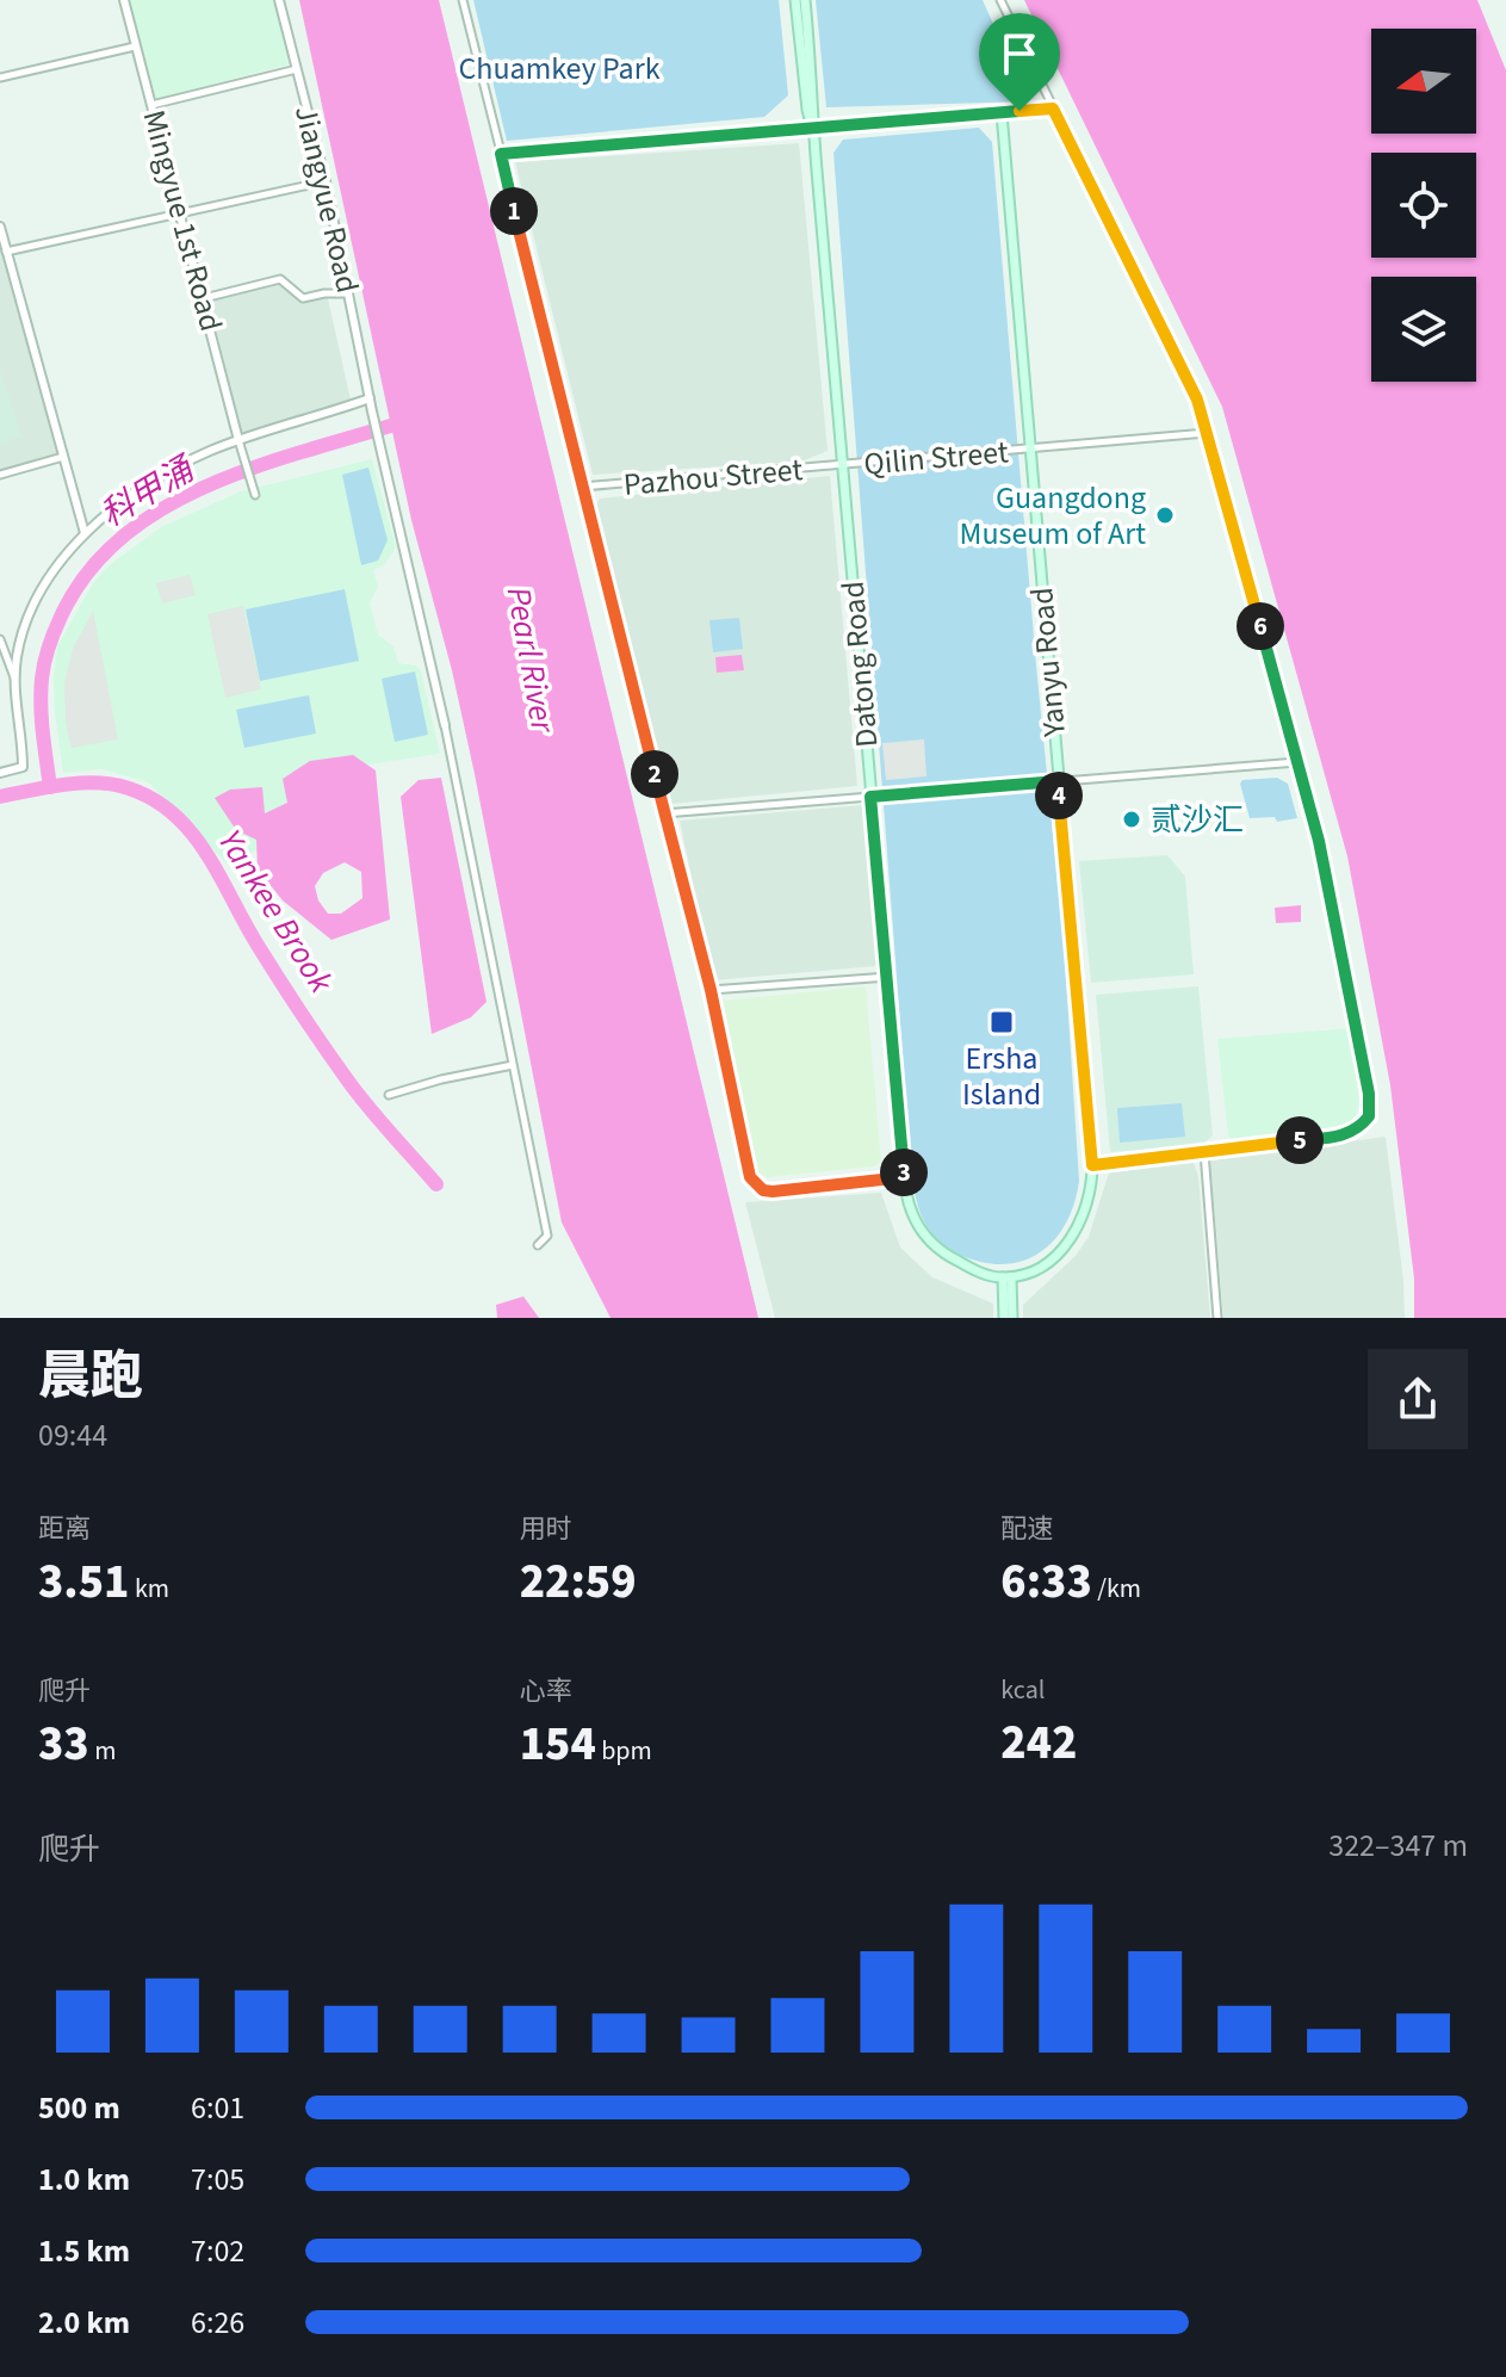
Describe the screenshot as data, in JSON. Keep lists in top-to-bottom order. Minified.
{"streets":{"main road":["Yanyu Road","Datong Road"],"street":["Jiangyue Road","Mingyue 1st Road","Qilin Street","Pazhou Street"]},"crossings":[["Qilin Street","Pazhou Street"],["Qilin Street","Yanyu Road"],["Qilin Street","Datong Road"],["Pazhou Street","Datong Road"],["Yanyu Road","Datong Road"]],"water":["科甲涌","Pearl River","Yankee Brook"],"parks":["Chuamkey Park"],"places":{"other":["Guangdong Museum of Art","贰沙汇"],"transit":["Ersha Island"]},"north":"left","page":{"pins":["1","6","2","4","5","3"],"heading":["晨跑","09:44"],"stats":[["距离","3.51 km"],["用时","22:59"],["配速","6:33 /km"],["爬升","33 m"],["心率","154 bpm"],["kcal","242"]],"chart":["爬升","322–347 m"],"list":[{"name":"500 m","note":"6:01"},{"name":"1.0 km","note":"7:05"},{"name":"1.5 km","note":"7:02"},{"name":"2.0 km","note":"6:26"}]}}
